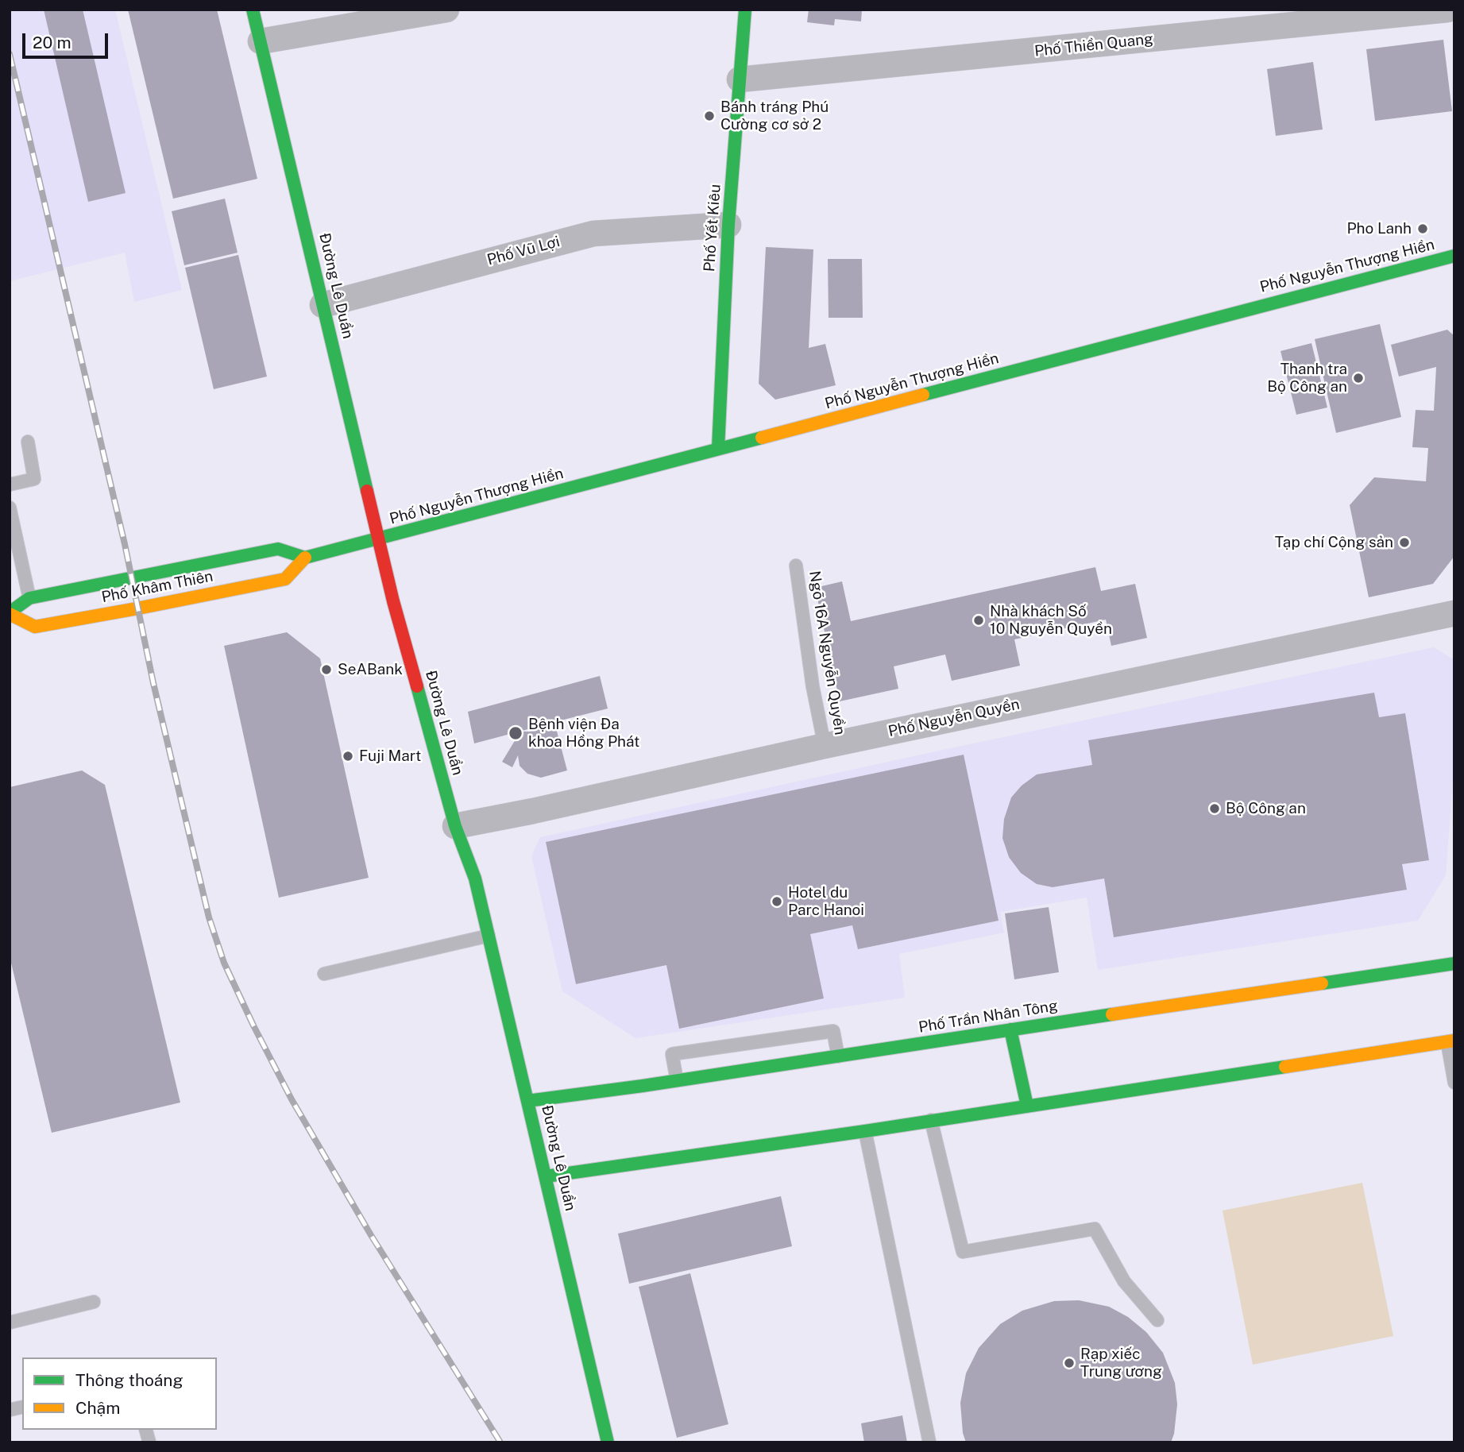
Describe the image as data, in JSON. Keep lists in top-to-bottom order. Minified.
{"streets":{"street":["Phố Thiền Quang","Phố Yết Kiêu","Phố Vũ Lợi","Phố Nguyễn Thượng Hiền","Đường Lê Duẩn","Phố Khâm Thiên","Phố Nguyễn Quyền","Phố Trần Nhân Tông"],"lane":["Ngõ 16A Nguyễn Quyền"]},"crossings":[["Phố Thiền Quang","Phố Yết Kiêu"],["Phố Yết Kiêu","Phố Vũ Lợi"],["Phố Yết Kiêu","Phố Nguyễn Thượng Hiền"],["Phố Vũ Lợi","Đường Lê Duẩn"],["Phố Nguyễn Thượng Hiền","Đường Lê Duẩn"],["Đường Lê Duẩn","Phố Nguyễn Quyền"],["Đường Lê Duẩn","Phố Trần Nhân Tông"],["Ngõ 16A Nguyễn Quyền","Phố Nguyễn Quyền"]],"places":["Bánh tráng Phú Cường cơ sở 2","Pho Lanh","Thanh tra Bộ Công an","Tạp chí Cộng sản","Nhà khách Số 10 Nguyễn Quyền","SeABank","Bệnh viện Đa khoa Hồng Phát","Fuji Mart","Bộ Công an","Hotel du Parc Hanoi","Rạp xiếc Trung ương"],"legend":["Thông thoáng","Chậm"],"scale_bar":"20 m"}
